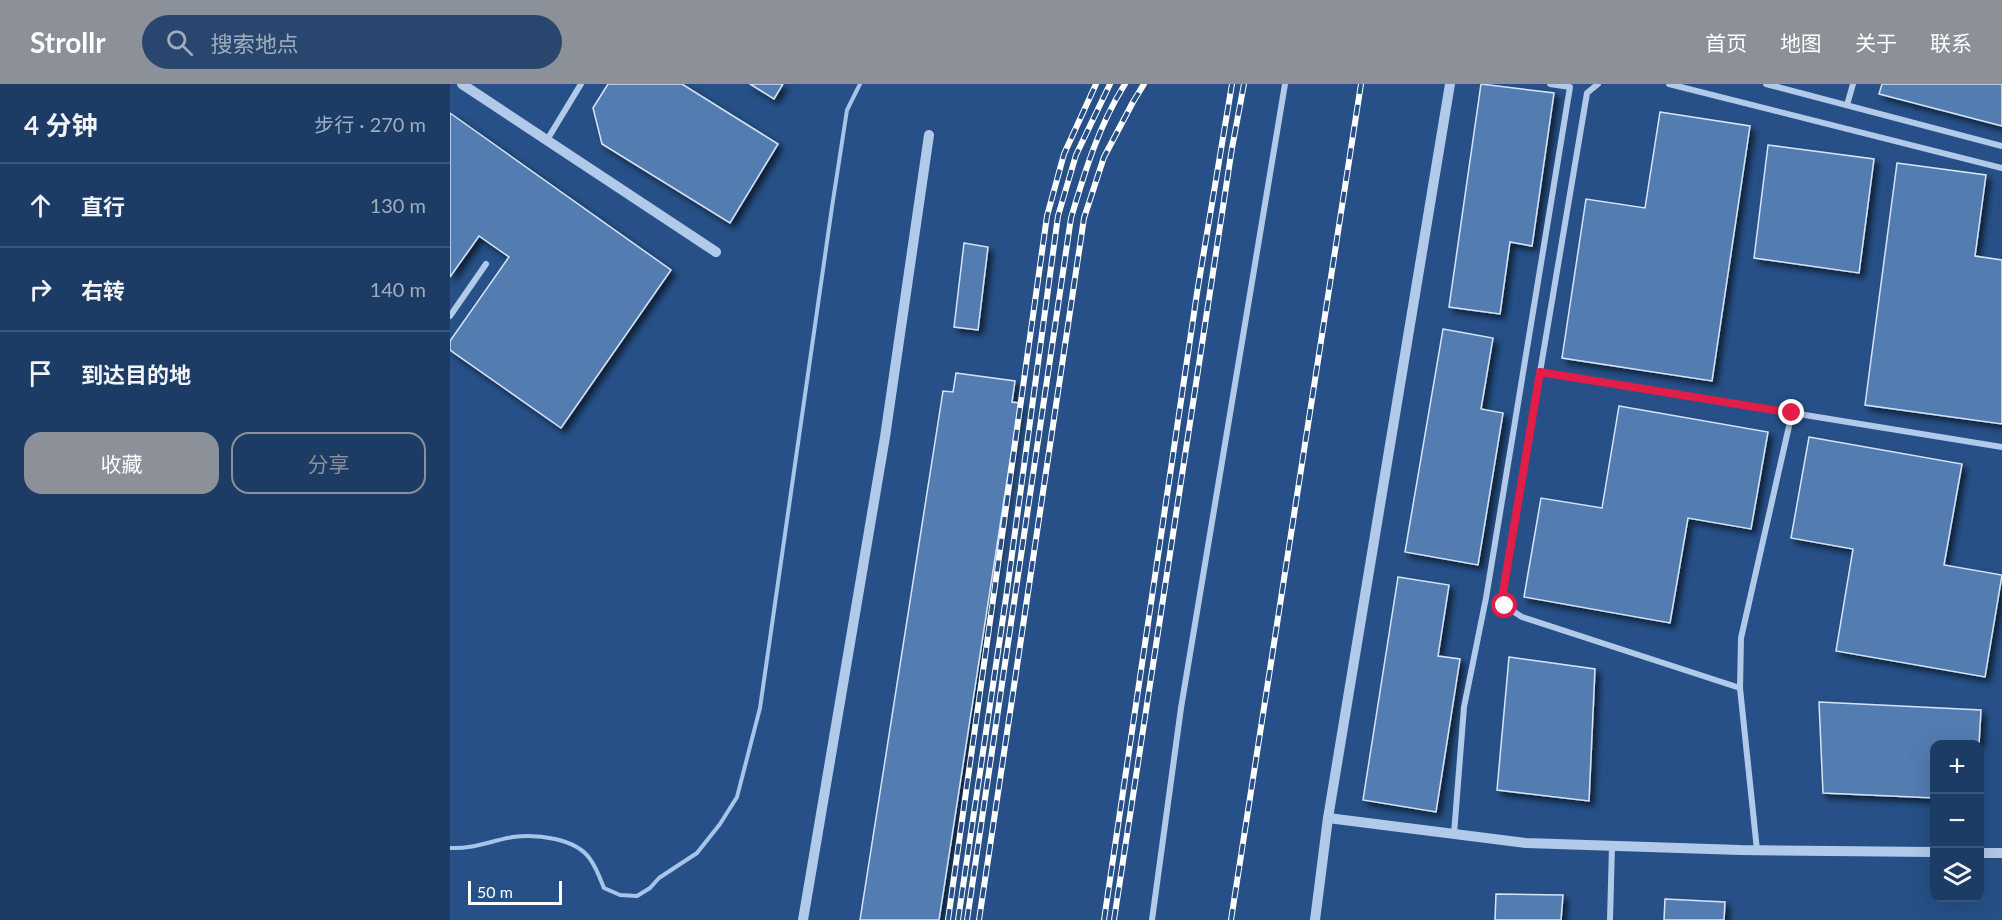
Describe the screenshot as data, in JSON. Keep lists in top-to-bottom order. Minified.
{"scale_bar":"50 m","page":{"header":"Strollr","search":"搜索地点","nav":["首页","地图","关于","联系"],"heading":["4 分钟","步行 · 270 m"],"list":[["直行","130 m"],["右转","140 m"],"到达目的地"],"buttons":["收藏","分享"],"map_buttons":["+","−"],"scale":"50 m"}}
